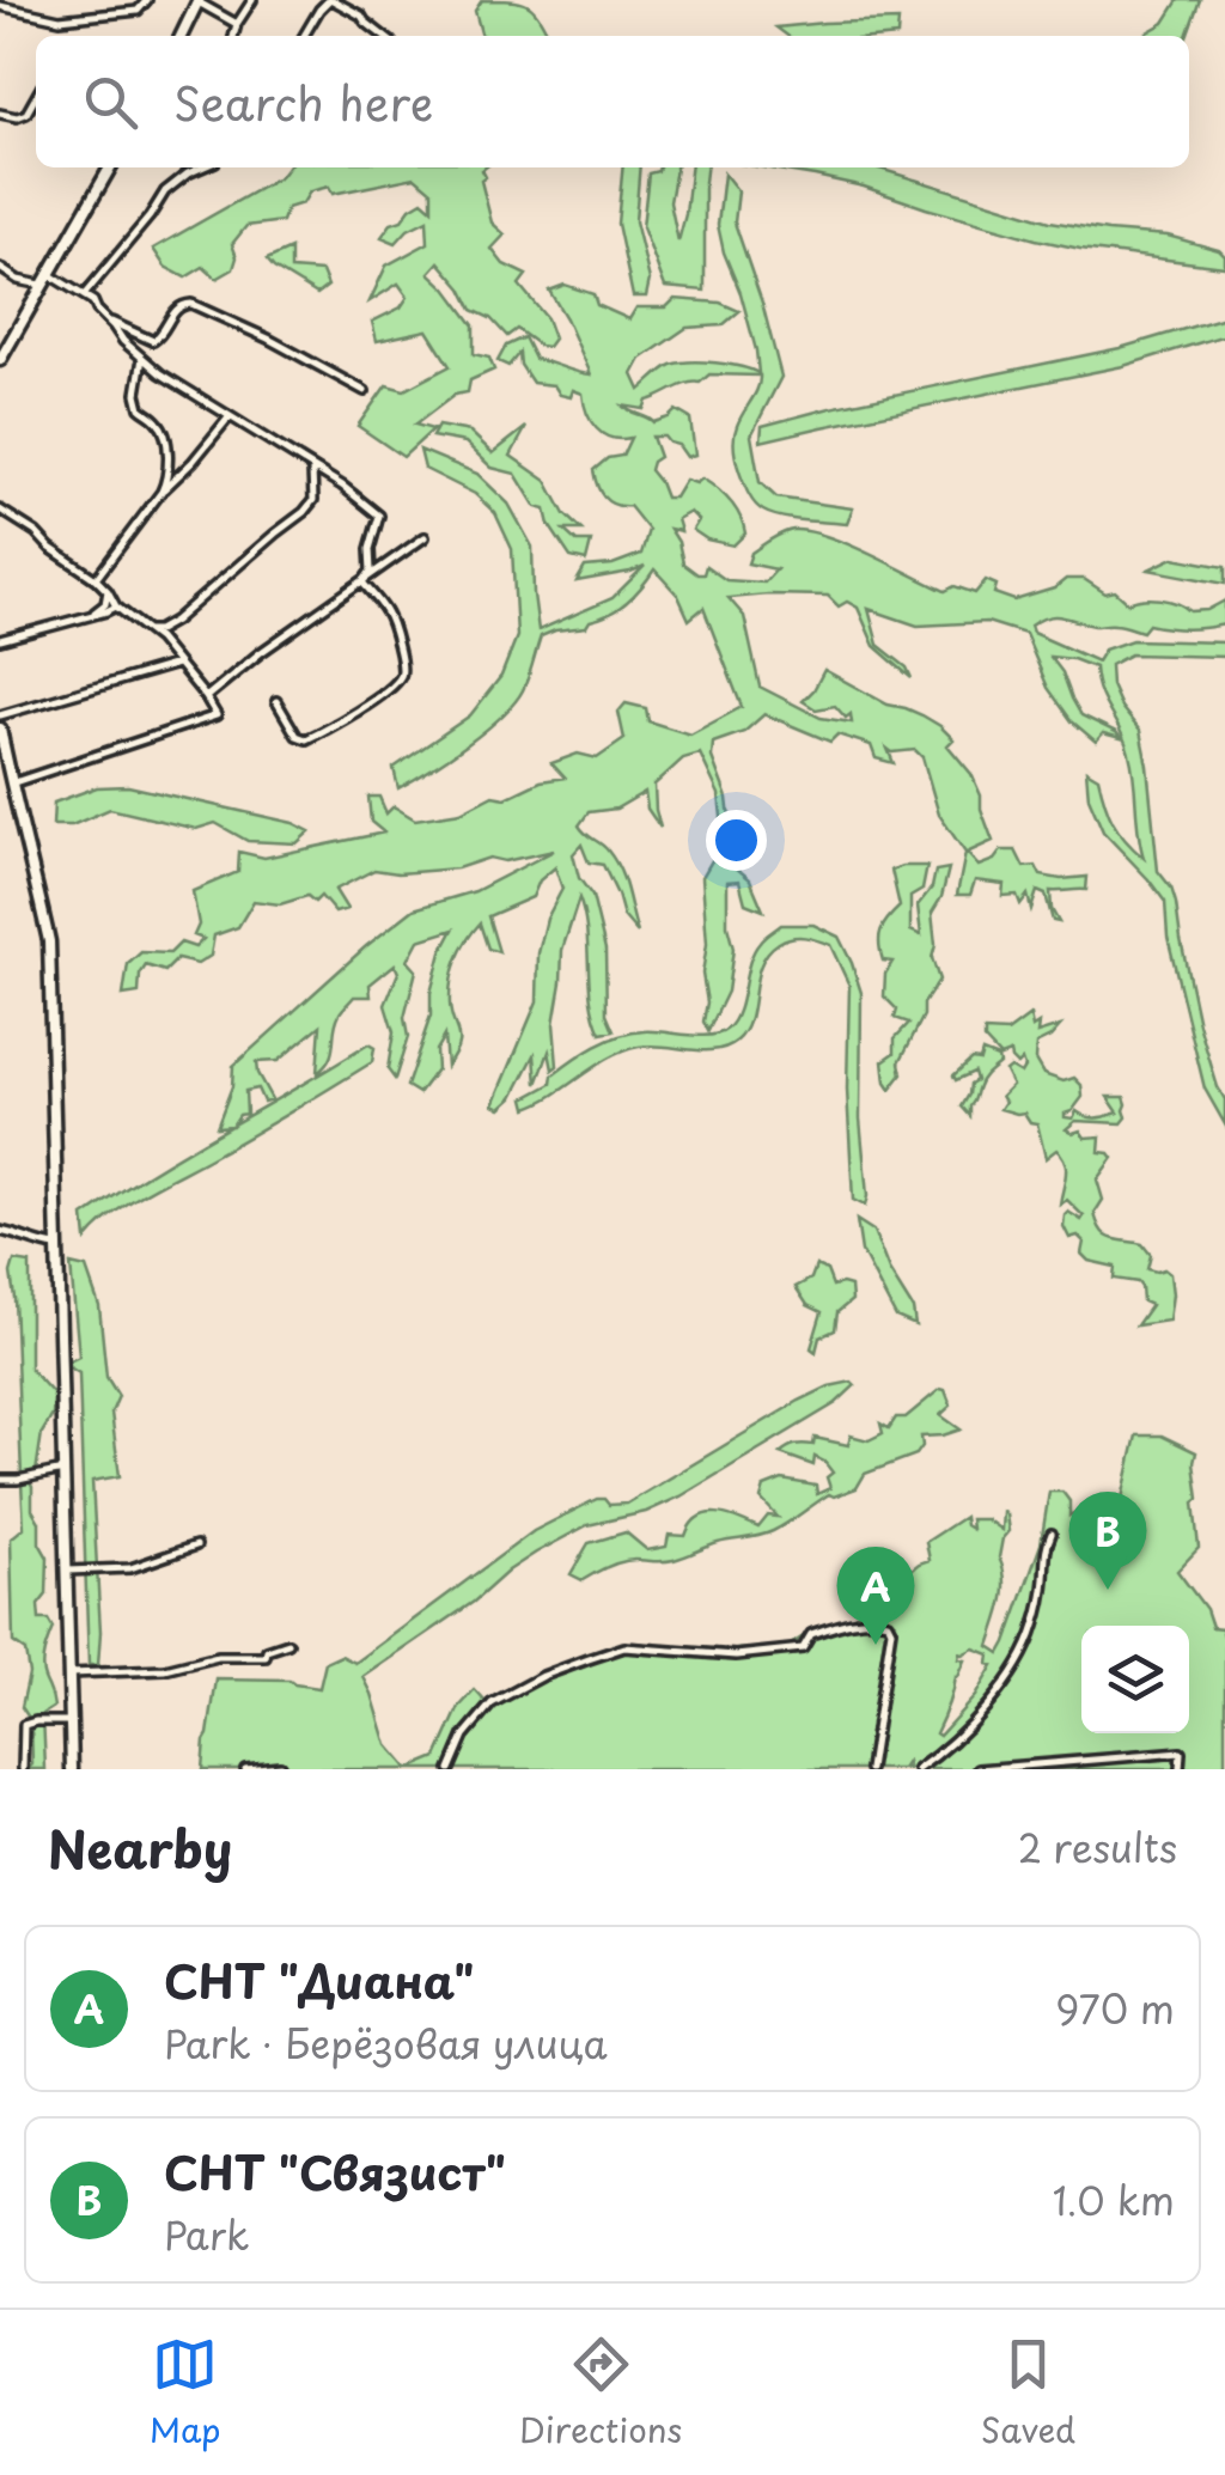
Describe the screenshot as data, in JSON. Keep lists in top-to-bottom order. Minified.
{"page":{"search":"Search here","pins":["B","A"],"heading":["Nearby","2 results"],"list":[{"mark":"A","name":"СНТ \"Диана\"","note":"Park · Берёзовая улица","value":"970 m"},{"mark":"B","name":"СНТ \"Связист\"","note":"Park","value":"1.0 km"}],"nav":["Map","Directions","Saved"]}}
